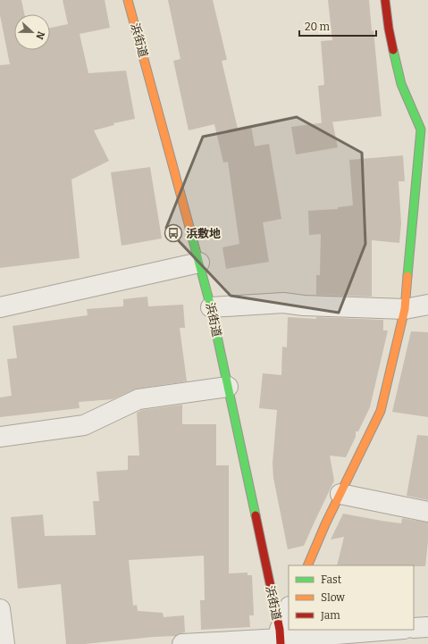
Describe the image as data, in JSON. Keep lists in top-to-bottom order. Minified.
{"streets":{"street":["浜街道"]},"places":{"bus stop":["浜敷地"]},"legend":["Fast","Slow","Jam"],"scale_bar":"20 m","north":"right"}
